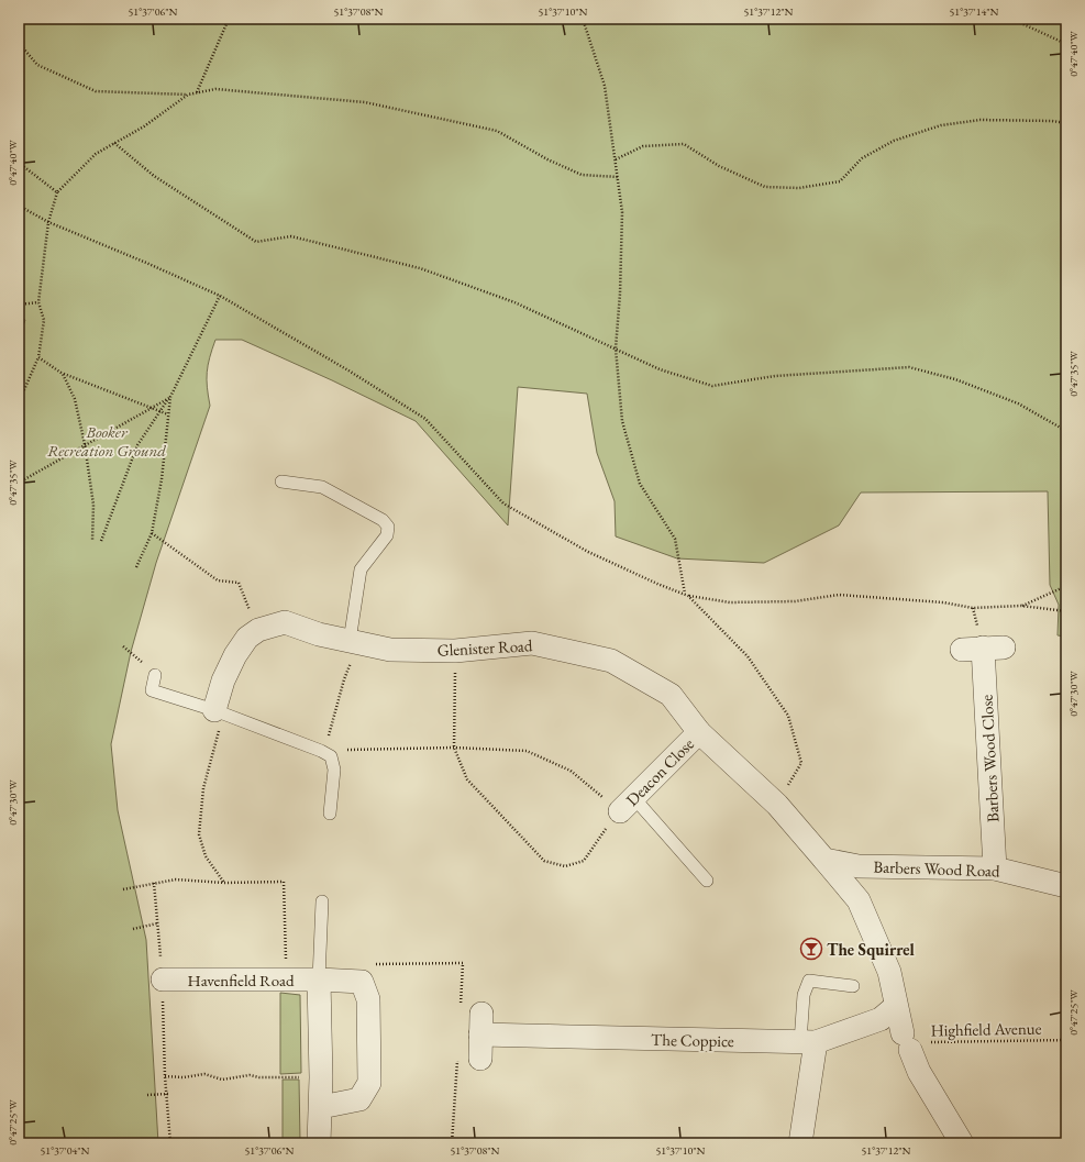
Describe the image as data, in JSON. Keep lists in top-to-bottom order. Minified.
{"streets":{"street":["Glenister Road","Barbers Wood Close","Deacon Close","Barbers Wood Road","Havenfield Road","The Coppice"],"path":["Highfield Avenue"]},"crossings":[["Glenister Road","Deacon Close"],["Glenister Road","Barbers Wood Road"],["Glenister Road","Highfield Avenue"],["Glenister Road","The Coppice"],["Barbers Wood Close","Barbers Wood Road"]],"parks":["Booker Recreation Ground"],"places":{"bar":["The Squirrel"]},"coordinates":["51°37'06\"N","51°37'08\"N","51°37'10\"N","51°37'12\"N","51°37'14\"N","0°47'40\"W","0°47'35\"W","0°47'30\"W","0°47'25\"W","51°37'04\"N"]}
